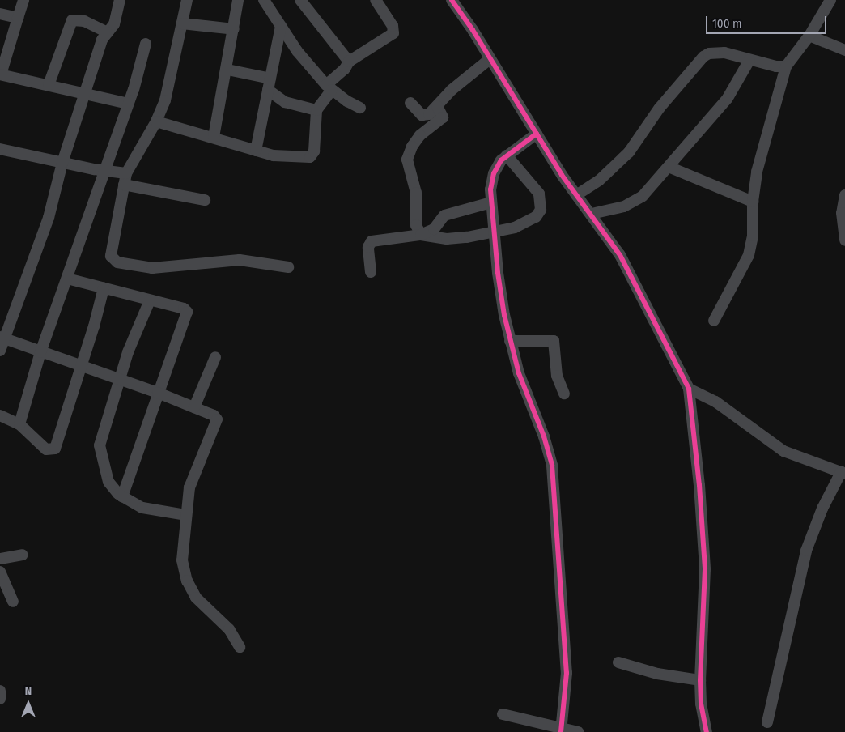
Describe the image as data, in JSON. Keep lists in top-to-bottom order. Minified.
{"scale_bar":"100 m","north":"top"}
